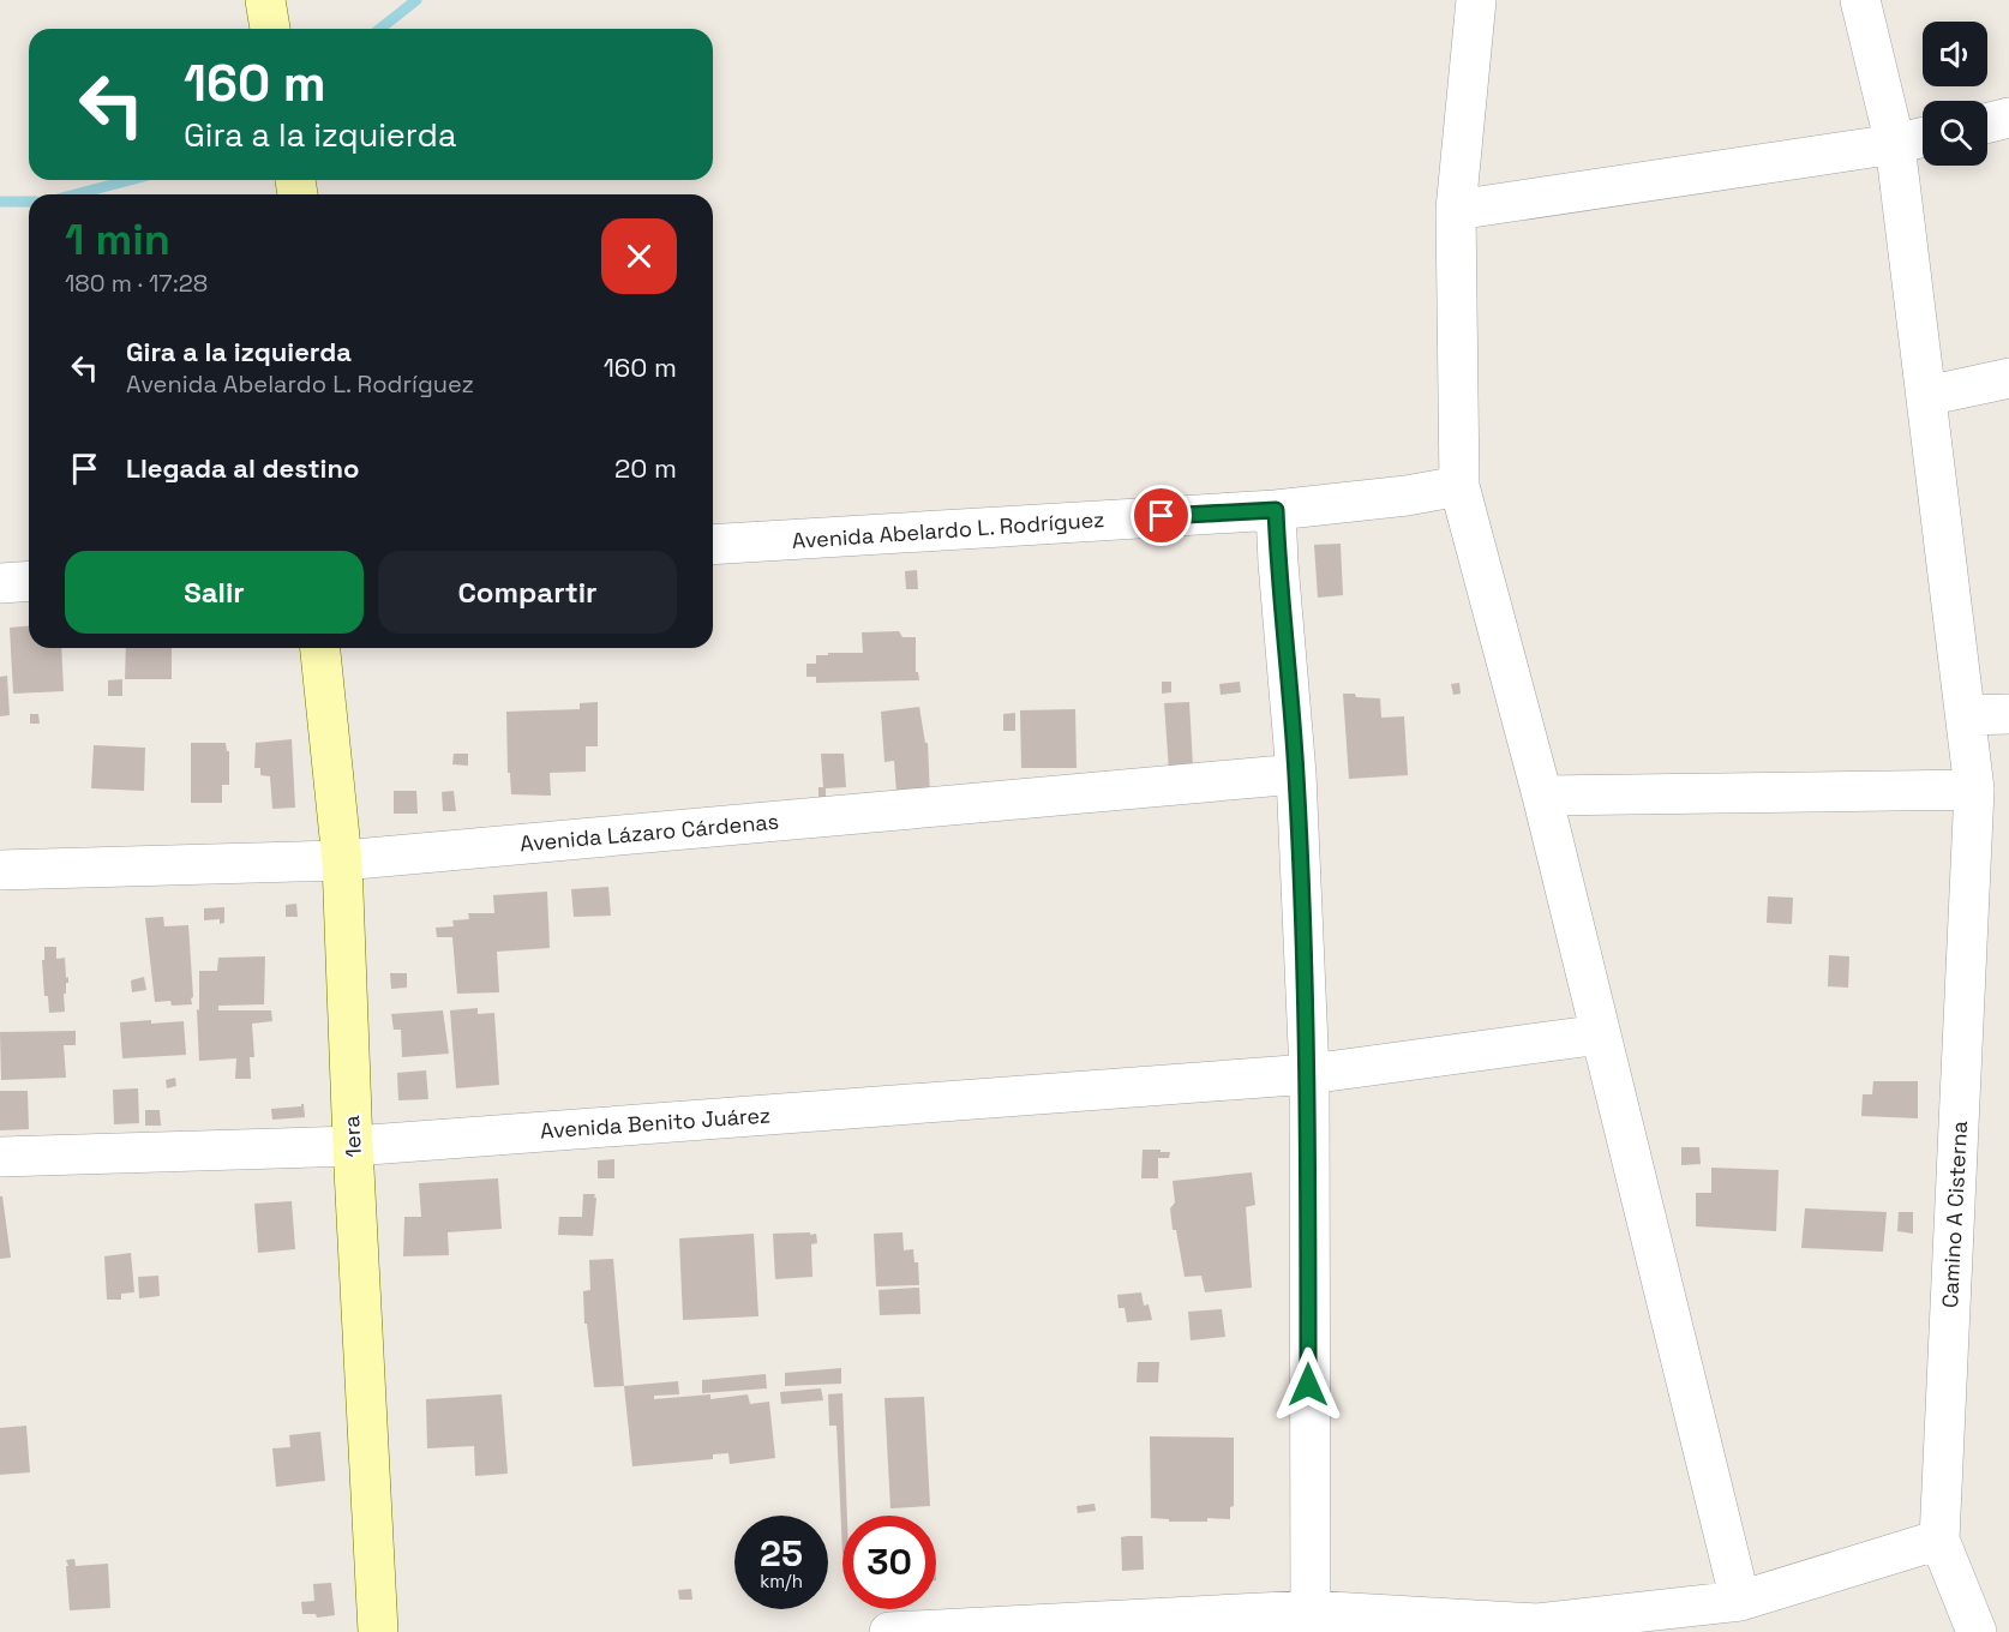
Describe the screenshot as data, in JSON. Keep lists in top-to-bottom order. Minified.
{"streets":{"main road":["1era"],"street":["Avenida Abelardo L. Rodríguez","Avenida Lázaro Cárdenas","Avenida Benito Juárez","Camino A Cisterna"]},"crossings":[["Avenida Lázaro Cárdenas","1era"],["Avenida Benito Juárez","1era"]],"page":{"turn":["160 m","Gira a la izquierda"],"heading":["1 min","180 m · 17:28"],"list":[{"name":"Gira a la izquierda","note":"Avenida Abelardo L. Rodríguez","value":"160 m"},{"name":"Llegada al destino","value":"20 m"}],"buttons":["Salir","Compartir"],"speed":"25 km/h","limit":"30"}}
